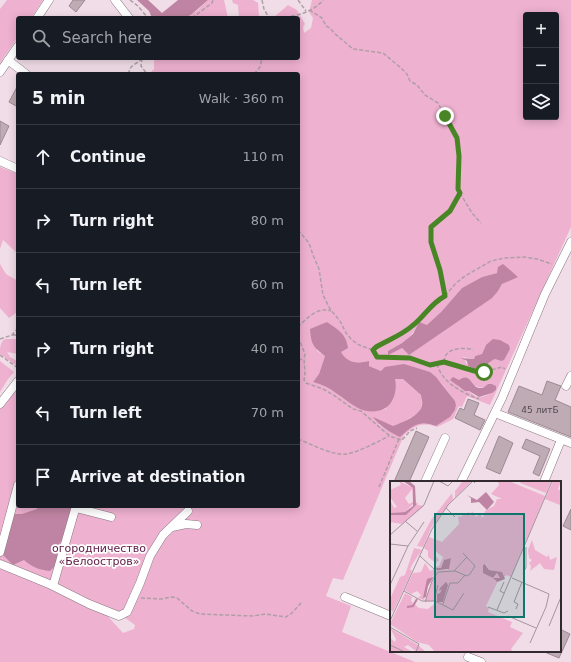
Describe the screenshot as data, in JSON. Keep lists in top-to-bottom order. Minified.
{"parks":["огородничество «Белоостров»"],"house_numbers":["45 литБ"],"page":{"map_buttons":["+","−"],"search":"Search here","heading":["5 min","Walk · 360 m"],"list":[["Continue","110 m"],["Turn right","80 m"],["Turn left","60 m"],["Turn right","40 m"],["Turn left","70 m"],"Arrive at destination"]}}
